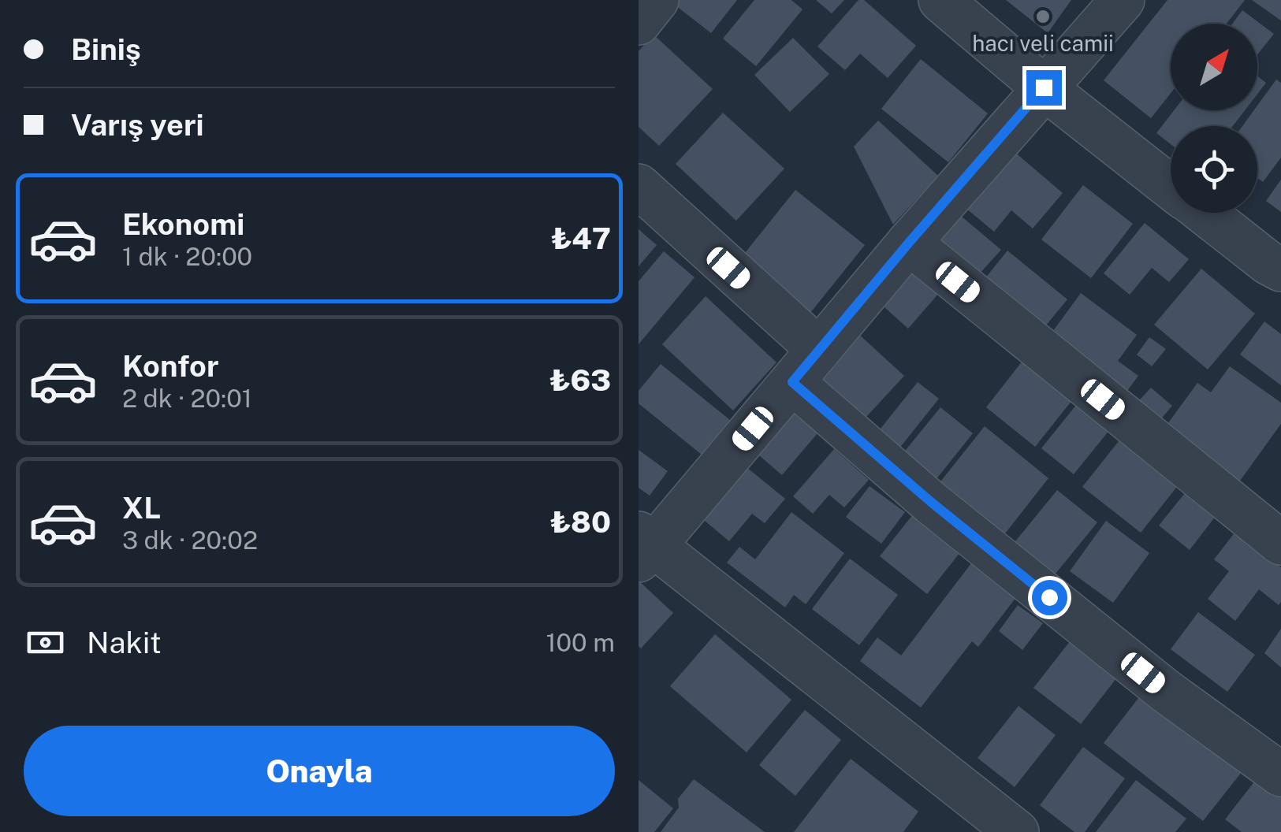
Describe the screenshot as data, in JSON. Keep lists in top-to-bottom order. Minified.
{"places":["hacı veli camii"],"north":"top right","page":{"banner":["Biniş","Varış yeri"],"list":[{"name":"Ekonomi","note":"1 dk · 20:00","value":"₺47"},{"name":"Konfor","note":"2 dk · 20:01","value":"₺63"},{"name":"XL","note":"3 dk · 20:02","value":"₺80"}],"pay":["Nakit","100 m"],"buttons":"Onayla"}}
